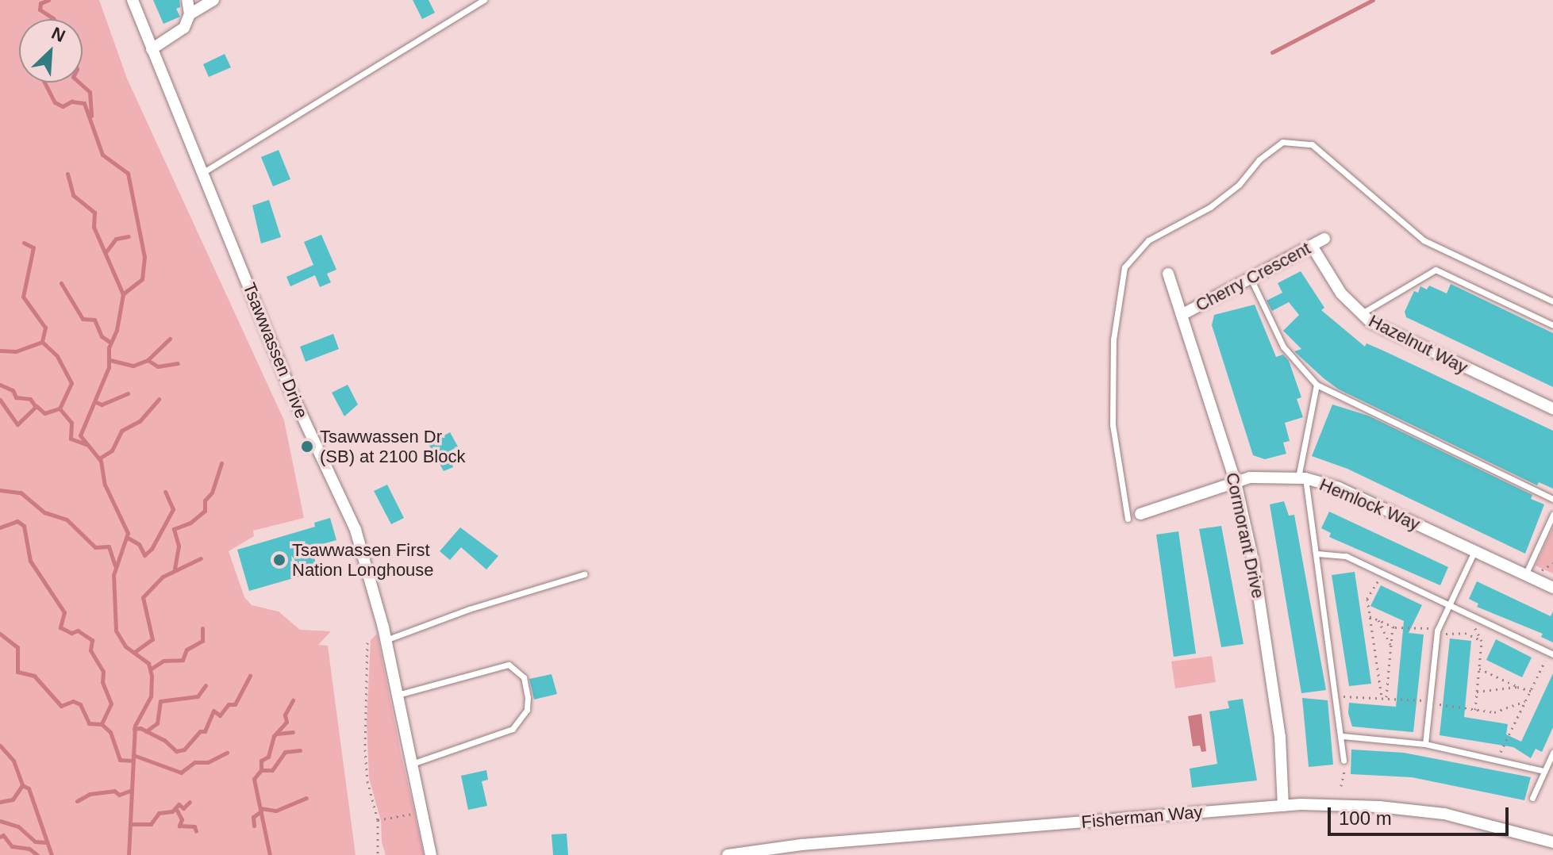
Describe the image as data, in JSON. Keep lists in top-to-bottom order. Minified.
{"streets":{"street":["Cherry Crescent","Hazelnut Way","Tsawwassen Drive","Hemlock Way","Cormorant Drive","Fisherman Way"]},"crossings":[["Cherry Crescent","Hazelnut Way"],["Cherry Crescent","Cormorant Drive"],["Hemlock Way","Cormorant Drive"],["Cormorant Drive","Fisherman Way"]],"places":["Tsawwassen Dr (SB) at 2100 Block","Tsawwassen First Nation Longhouse"],"scale_bar":"100 m","north":"top right"}
